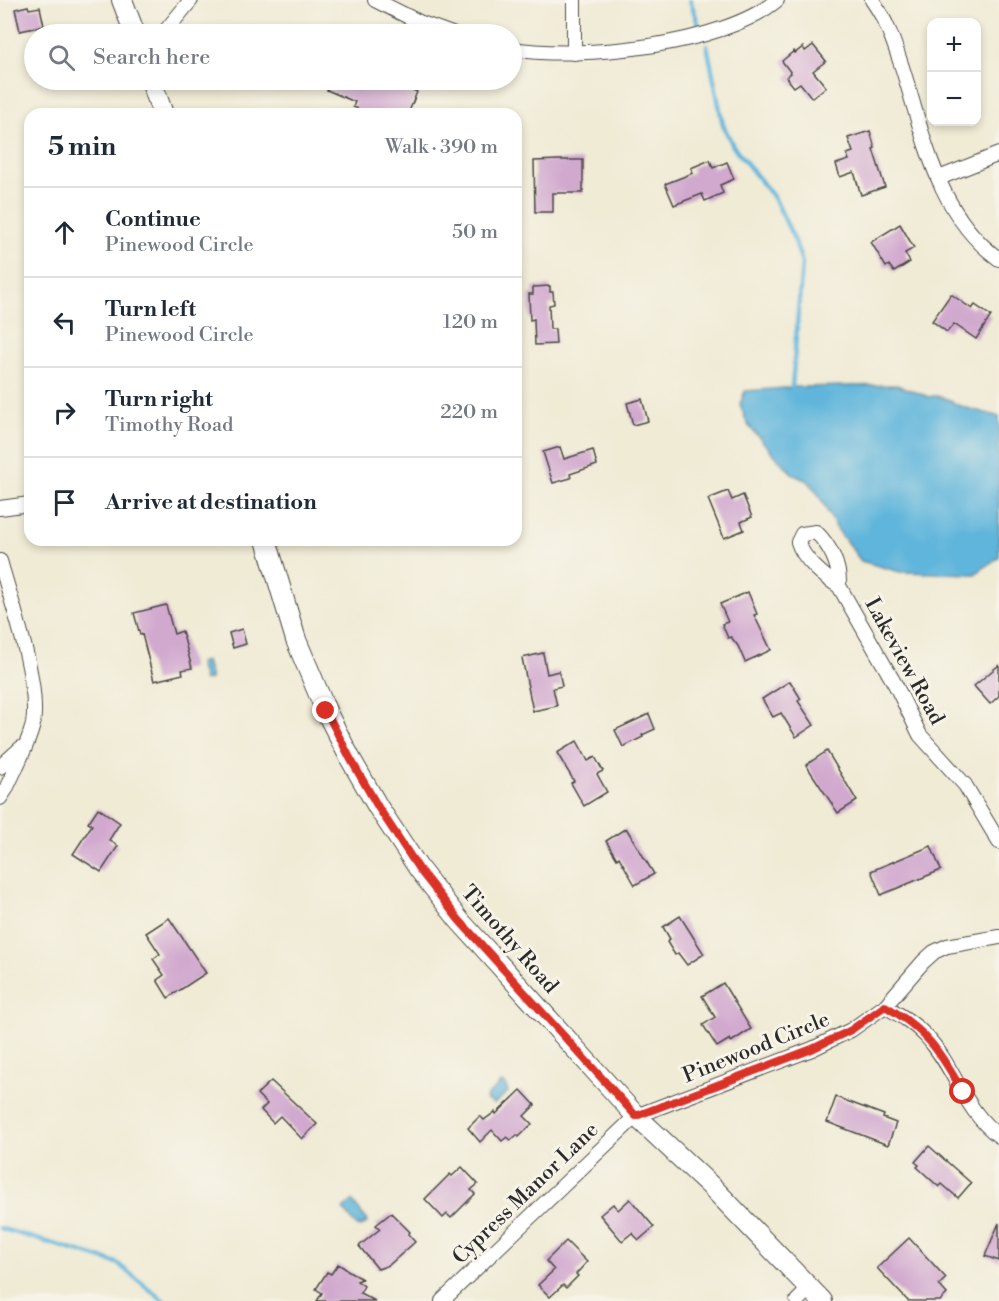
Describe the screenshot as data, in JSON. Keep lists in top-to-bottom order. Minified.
{"streets":{"main road":["Timothy Road"],"street":["Lakeview Road","Pinewood Circle","Cypress Manor Lane"]},"crossings":[["Timothy Road","Pinewood Circle"],["Timothy Road","Cypress Manor Lane"],["Pinewood Circle","Cypress Manor Lane"]],"page":{"map_buttons":["+","−"],"search":"Search here","heading":["5 min","Walk · 390 m"],"list":[["Continue","Pinewood Circle","50 m"],["Turn left","Pinewood Circle","120 m"],["Turn right","Timothy Road","220 m"],"Arrive at destination"]}}
